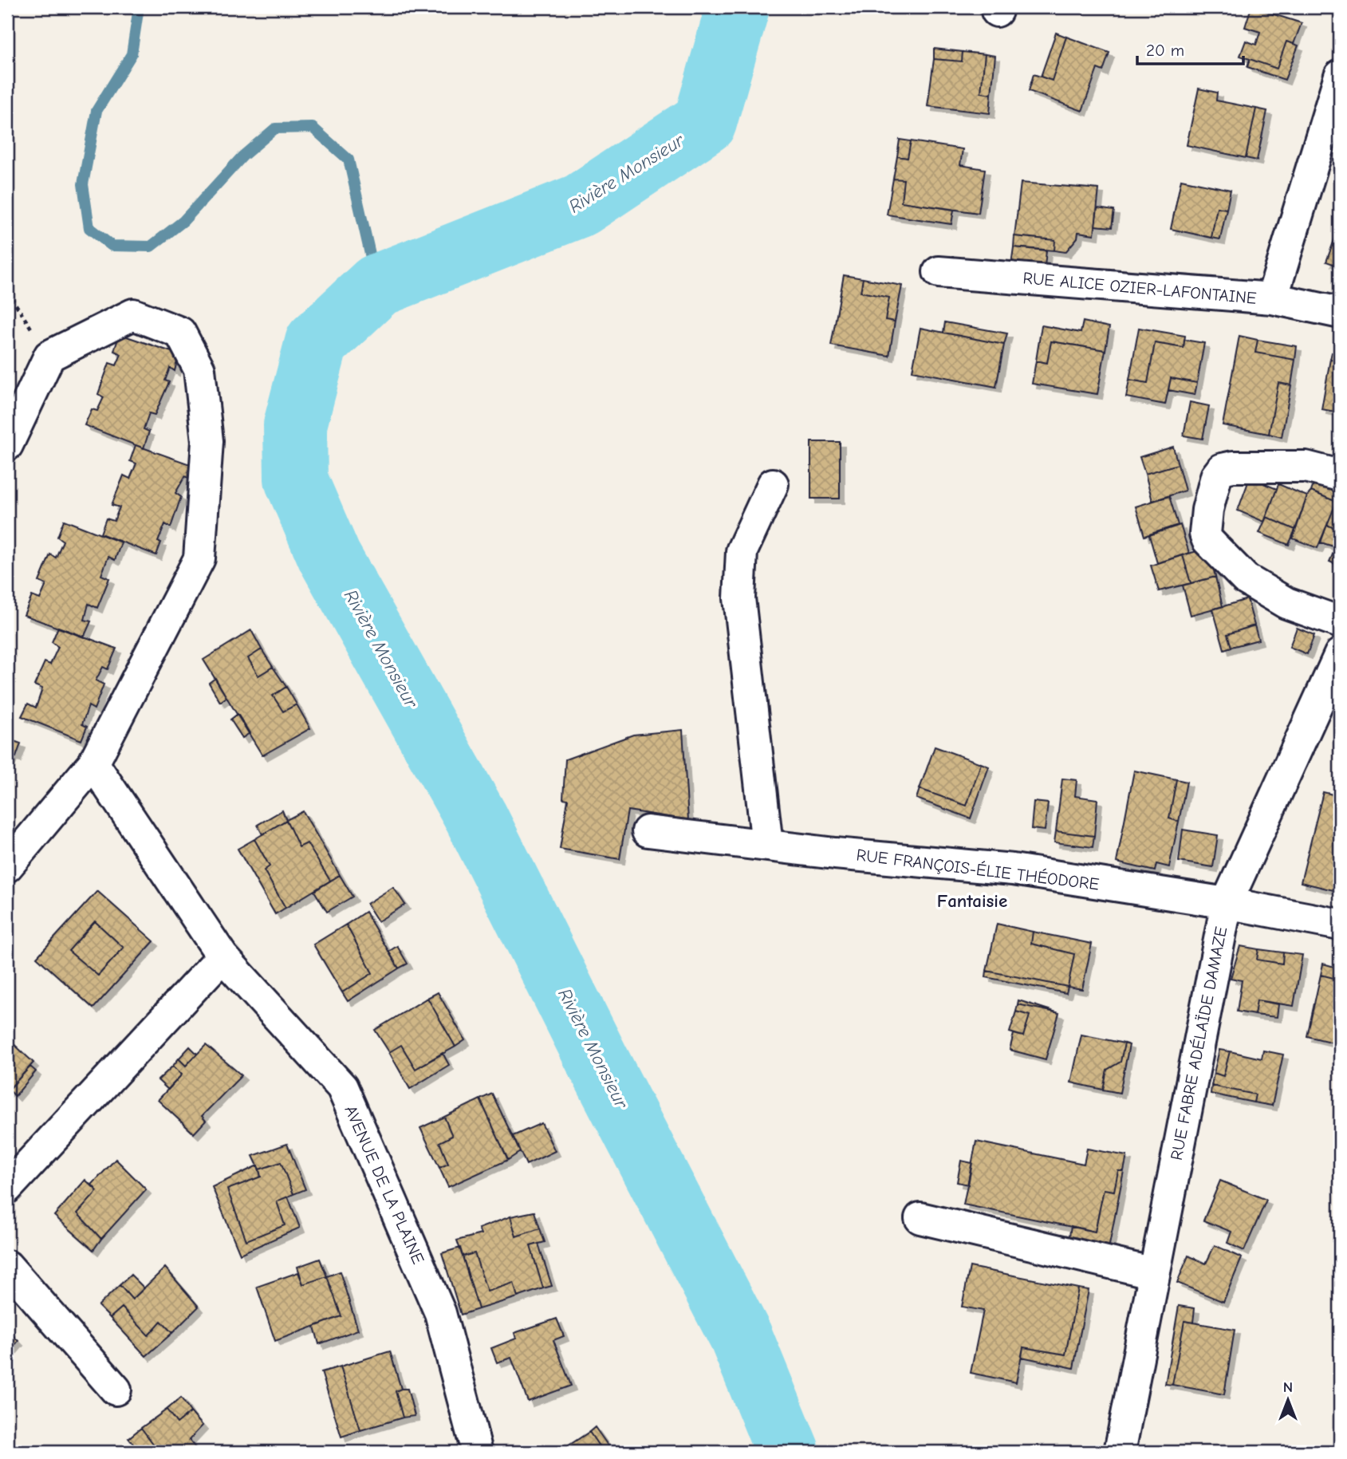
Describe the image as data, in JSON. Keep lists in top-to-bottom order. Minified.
{"streets":{"street":["RUE ALICE OZIER-LAFONTAINE","RUE FRANÇOIS-ÉLIE THÉODORE","RUE FABRE ADÉLAÏDE DAMAZE","AVENUE DE LA PLAINE"]},"crossings":[["RUE FRANÇOIS-ÉLIE THÉODORE","RUE FABRE ADÉLAÏDE DAMAZE"]],"districts":["Fantaisie"],"water":["Rivière Monsieur"],"scale_bar":"20 m","north":"top"}
